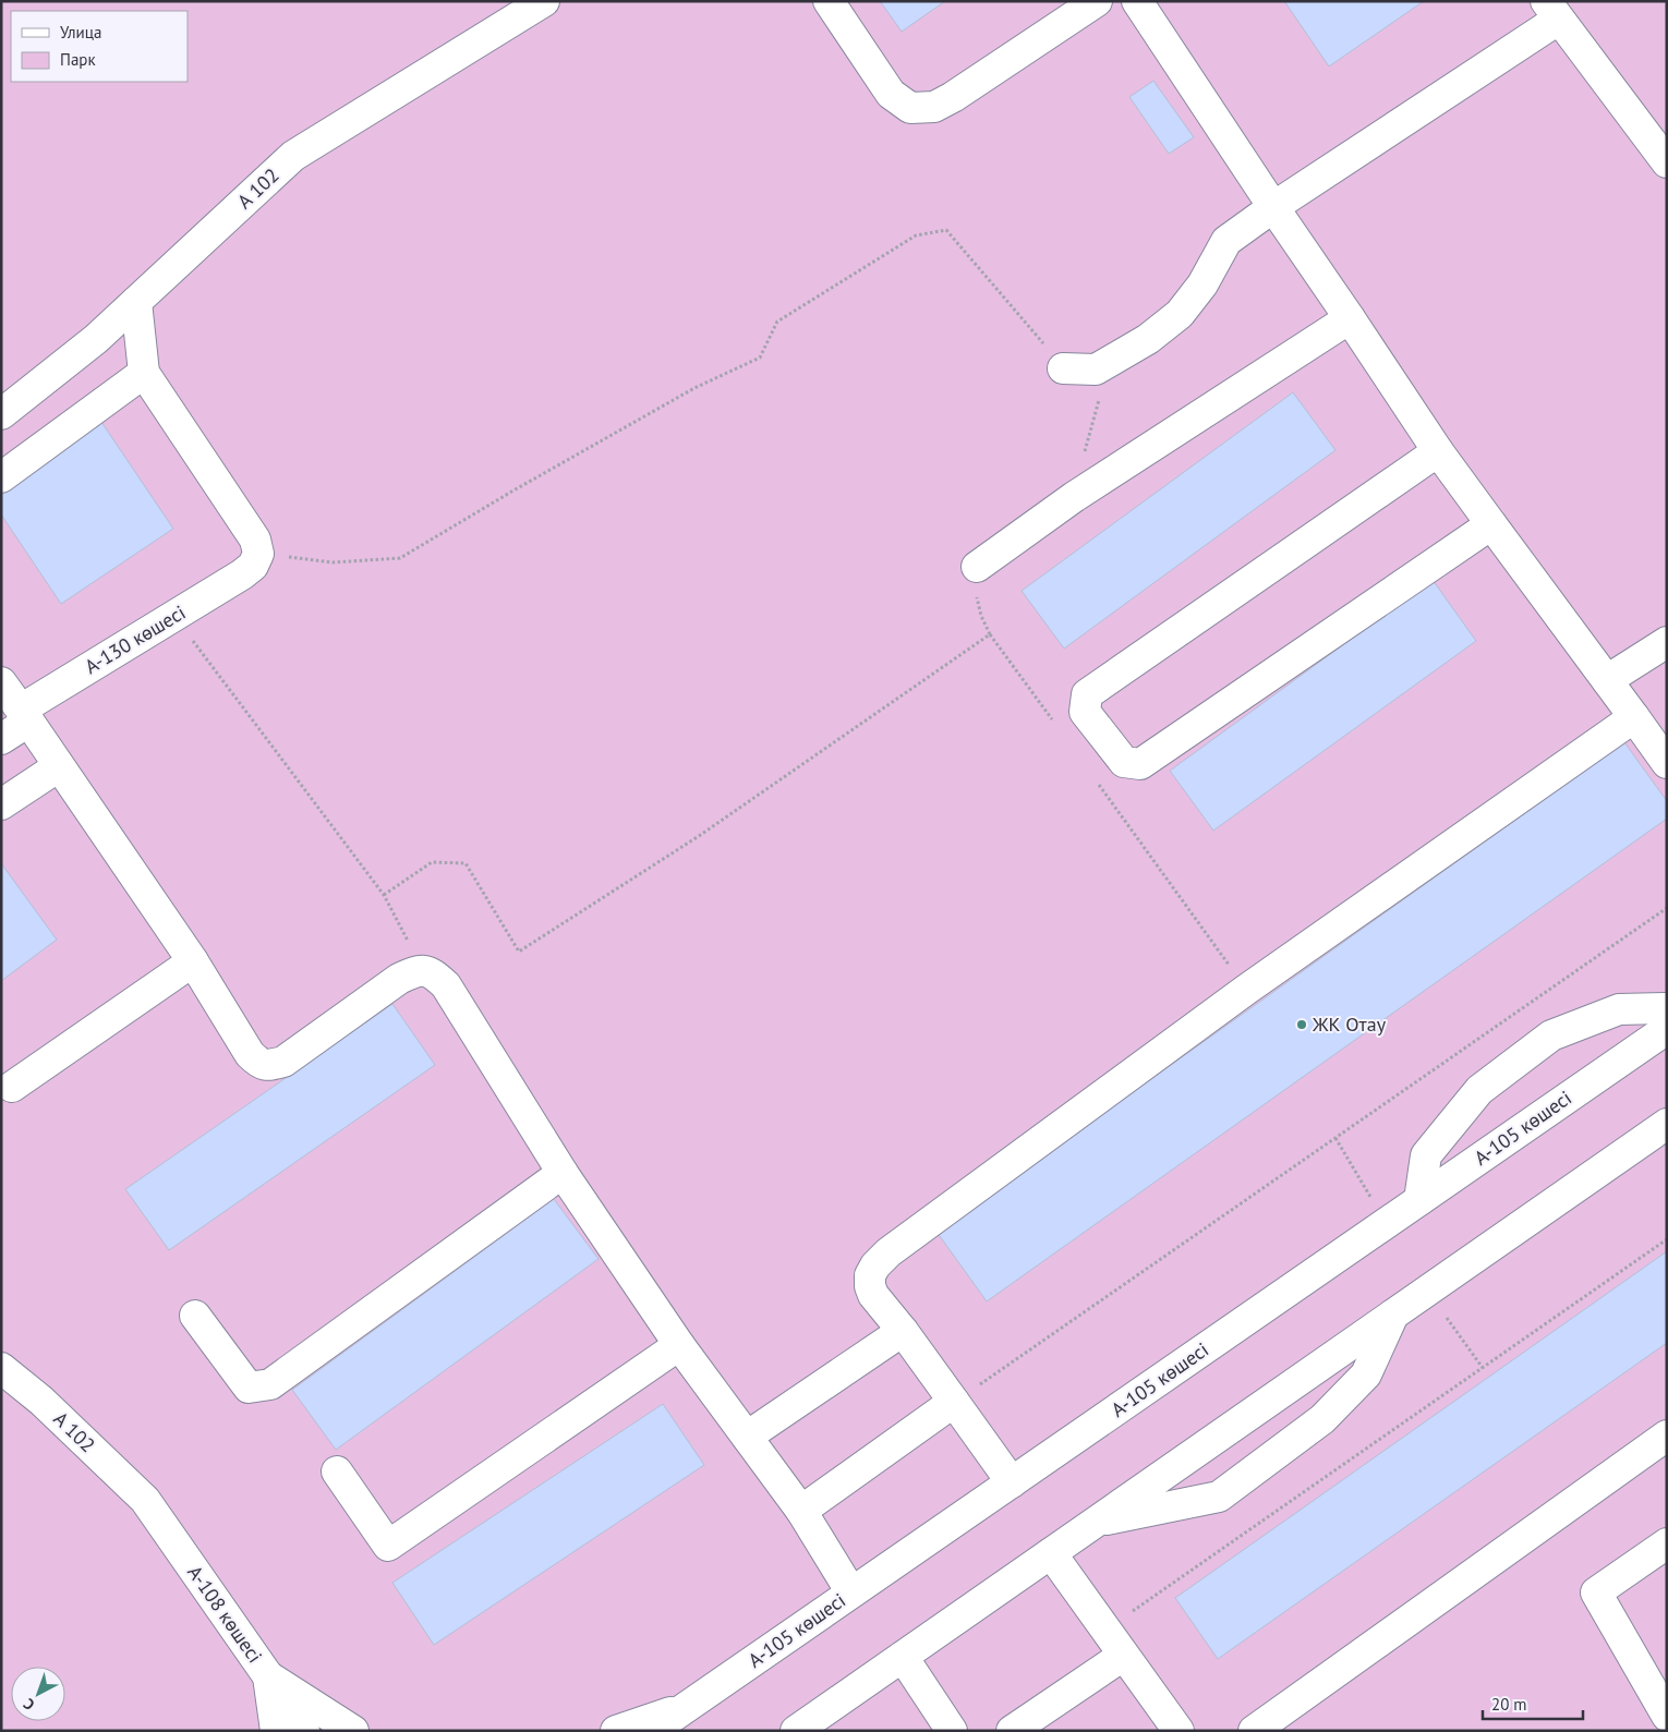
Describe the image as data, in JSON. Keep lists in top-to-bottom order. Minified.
{"streets":{"street":["А 102","А-130 көшесі","А-105 көшесі","А-108 көшесі"]},"crossings":[["А 102","А-108 көшесі"]],"places":["ЖК Отау"],"legend":["Улица","Парк"],"scale_bar":"20 m","north":"bottom left"}
